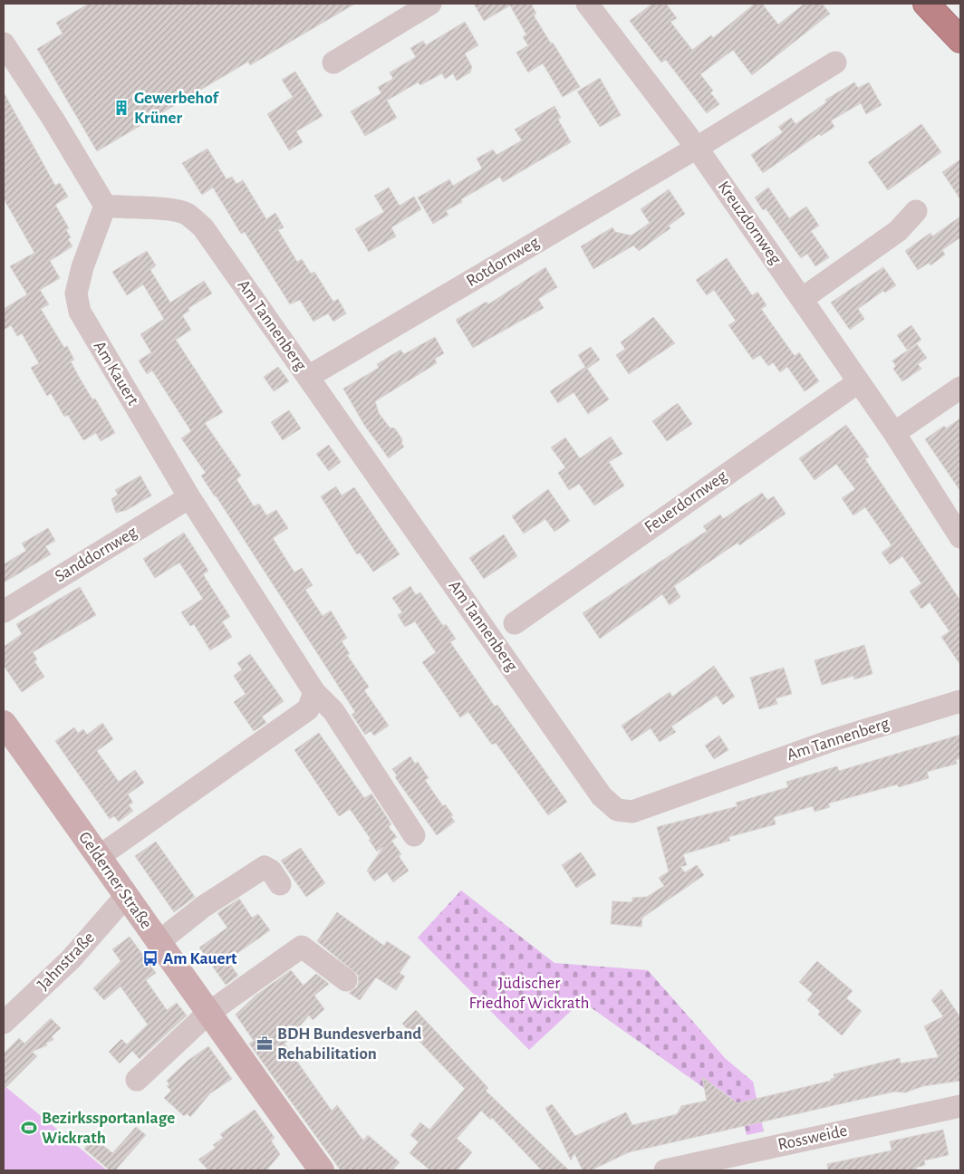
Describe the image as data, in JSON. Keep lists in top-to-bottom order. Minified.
{"streets":{"main road":["Gelderner Straße"],"street":["Kreuzdornweg","Rotdornweg","Am Tannenberg","Am Kauert","Feuerdornweg","Sanddornweg","Jahnstraße","Rossweide"]},"crossings":[["Kreuzdornweg","Rotdornweg"],["Kreuzdornweg","Feuerdornweg"],["Rotdornweg","Am Tannenberg"],["Am Tannenberg","Am Kauert"],["Am Kauert","Sanddornweg"],["Gelderner Straße","Jahnstraße"]],"parks":["Jüdischer Friedhof Wickrath"],"places":{"building":["Gewerbehof Krüner"],"bus stop":["Am Kauert"],"office":["BDH Bundesverband Rehabilitation"],"sports":["Bezirkssportanlage Wickrath"]}}
